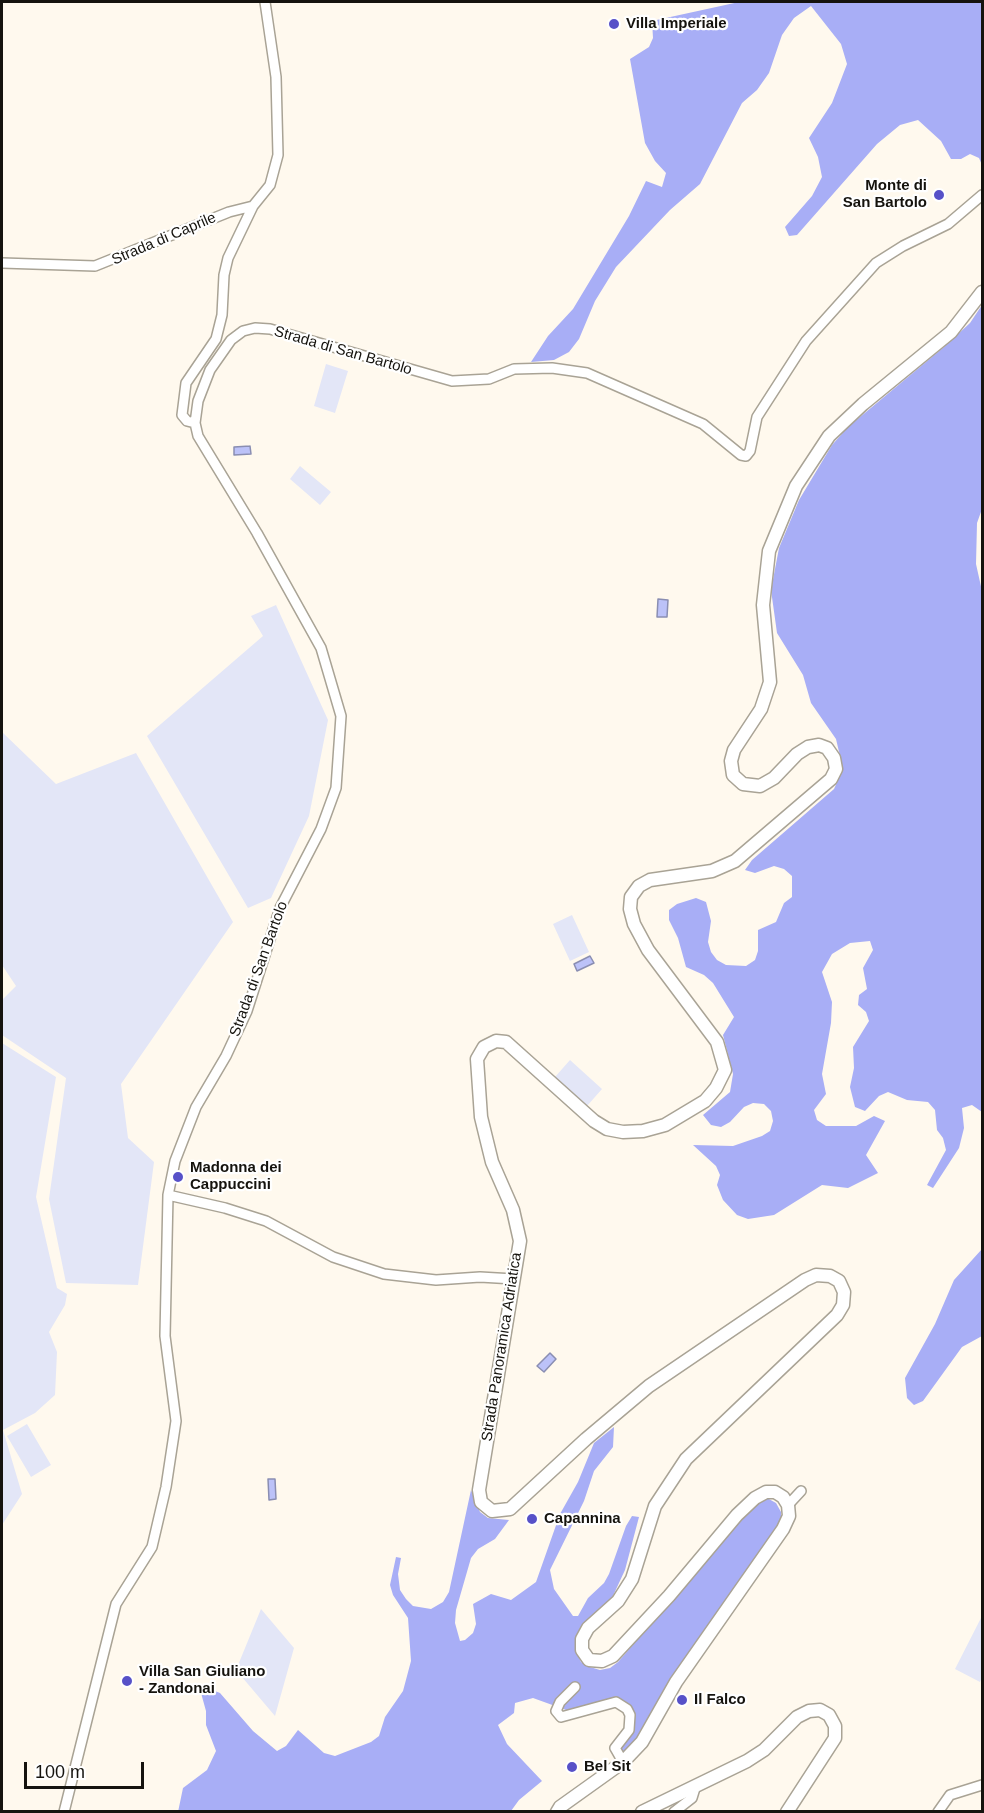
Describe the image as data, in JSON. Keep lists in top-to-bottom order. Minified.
{"streets":{"street":["Strada di Caprile","Strada di San Bartolo","Strada Panoramica Adriatica"]},"places":["Villa Imperiale","Monte di San Bartolo","Madonna dei Cappuccini","Capannina","Villa San Giuliano - Zandonai","Il Falco","Bel Sit"],"scale_bar":"100 m"}
